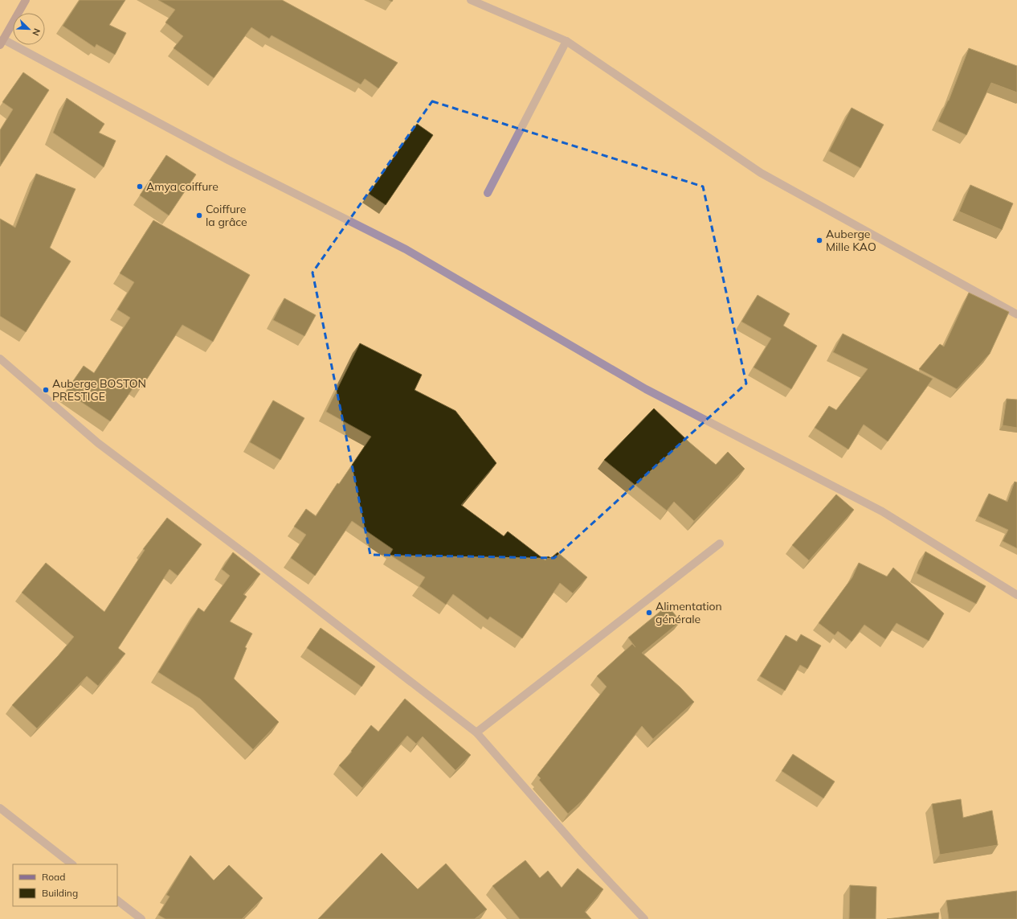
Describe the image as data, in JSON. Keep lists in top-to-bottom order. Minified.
{"places":["Amya coiffure","Coiffure la grâce","Auberge Mille KAO","Auberge BOSTON PRESTIGE","Alimentation générale"],"legend":["Road","Building"],"north":"bottom right"}
